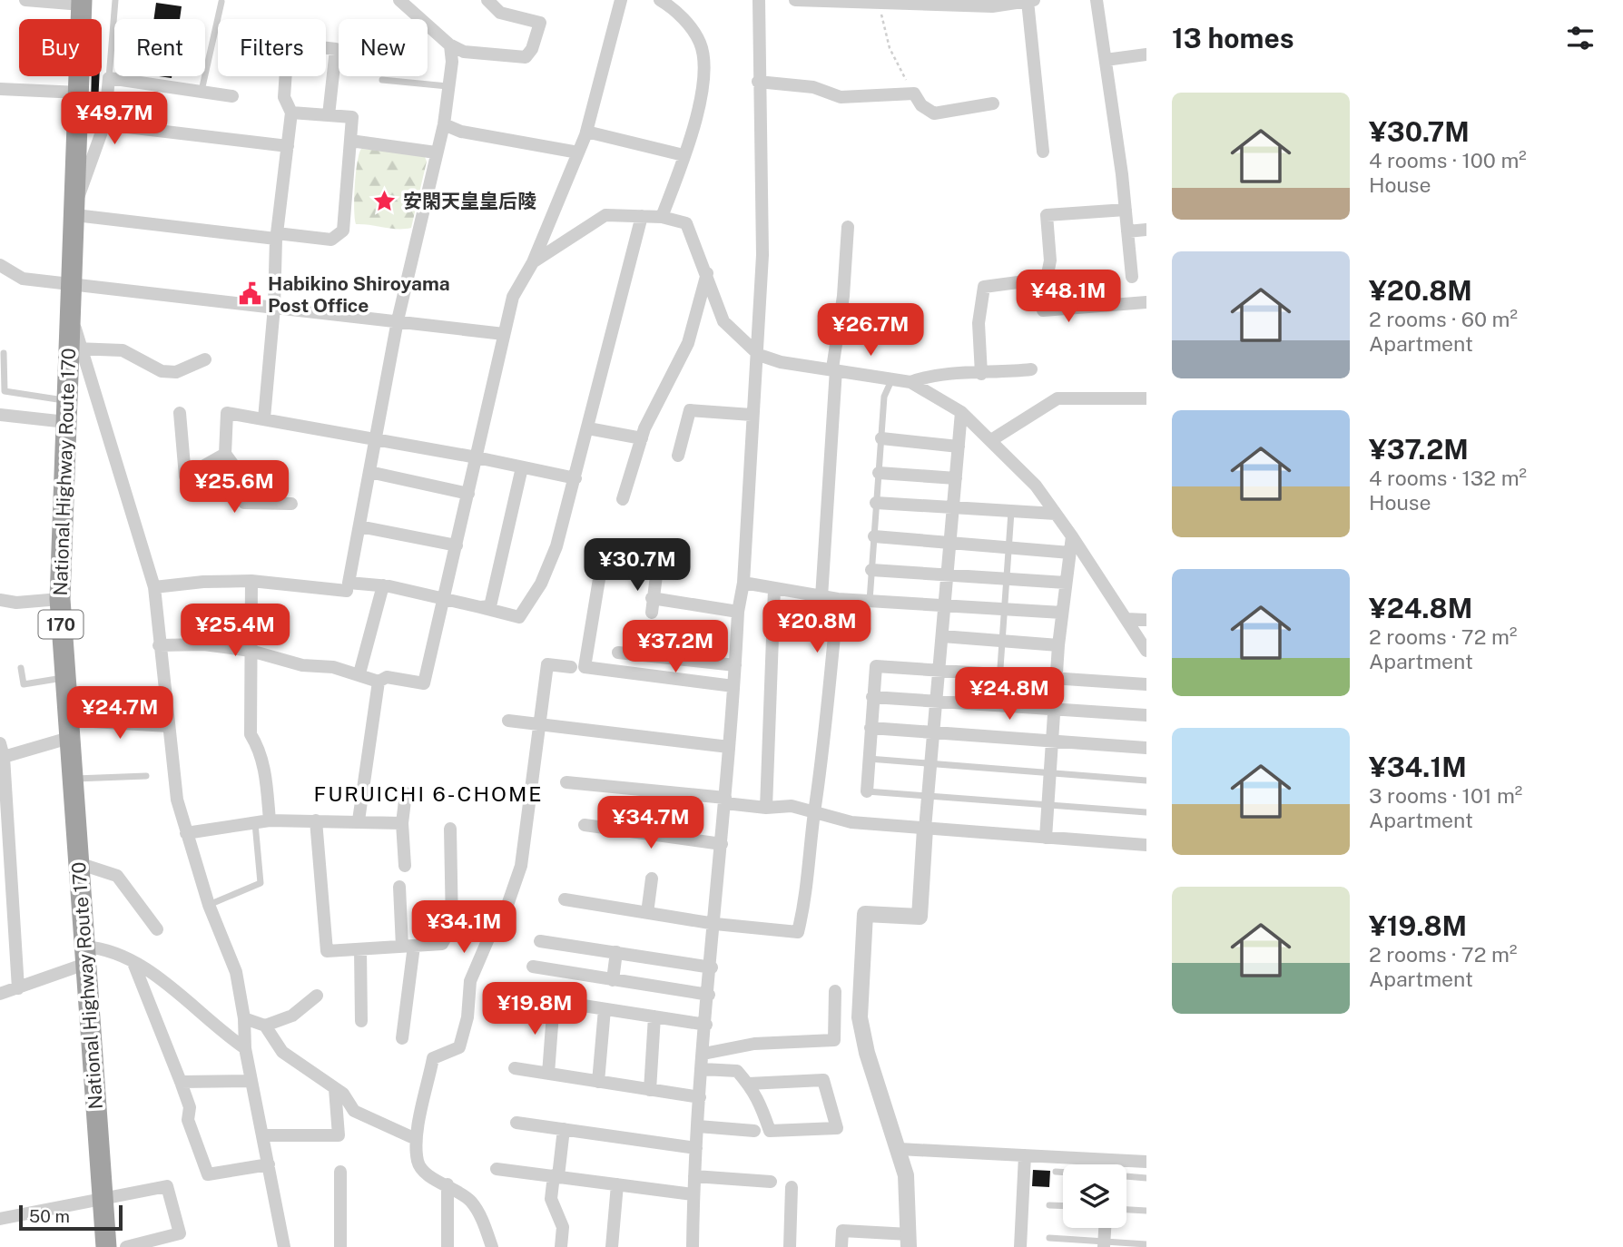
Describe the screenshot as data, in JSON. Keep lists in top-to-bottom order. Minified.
{"streets":{"highway":["National Highway Route 170","170"]},"districts":["FURUICHI 6-CHOME"],"places":{"place":["安閑天皇皇后陵"],"public building":["Habikino Shiroyama Post Office"]},"scale_bar":"50 m","page":{"heading":"13 homes","chip":["Buy","Rent","Filters","New"],"list":[{"name":"¥30.7M","note":"4 rooms · 100 m² · House"},{"name":"¥20.8M","note":"2 rooms · 60 m² · Apartment"},{"name":"¥37.2M","note":"4 rooms · 132 m² · House"},{"name":"¥24.8M","note":"2 rooms · 72 m² · Apartment"},{"name":"¥34.1M","note":"3 rooms · 101 m² · Apartment"},{"name":"¥19.8M","note":"2 rooms · 72 m² · Apartment"}],"price":["¥49.7M","¥48.1M","¥26.7M","¥25.6M","¥30.7M","¥20.8M","¥25.4M","¥37.2M","¥24.8M","¥24.7M","¥34.7M","¥34.1M","¥19.8M"],"scale":"50 m"}}
